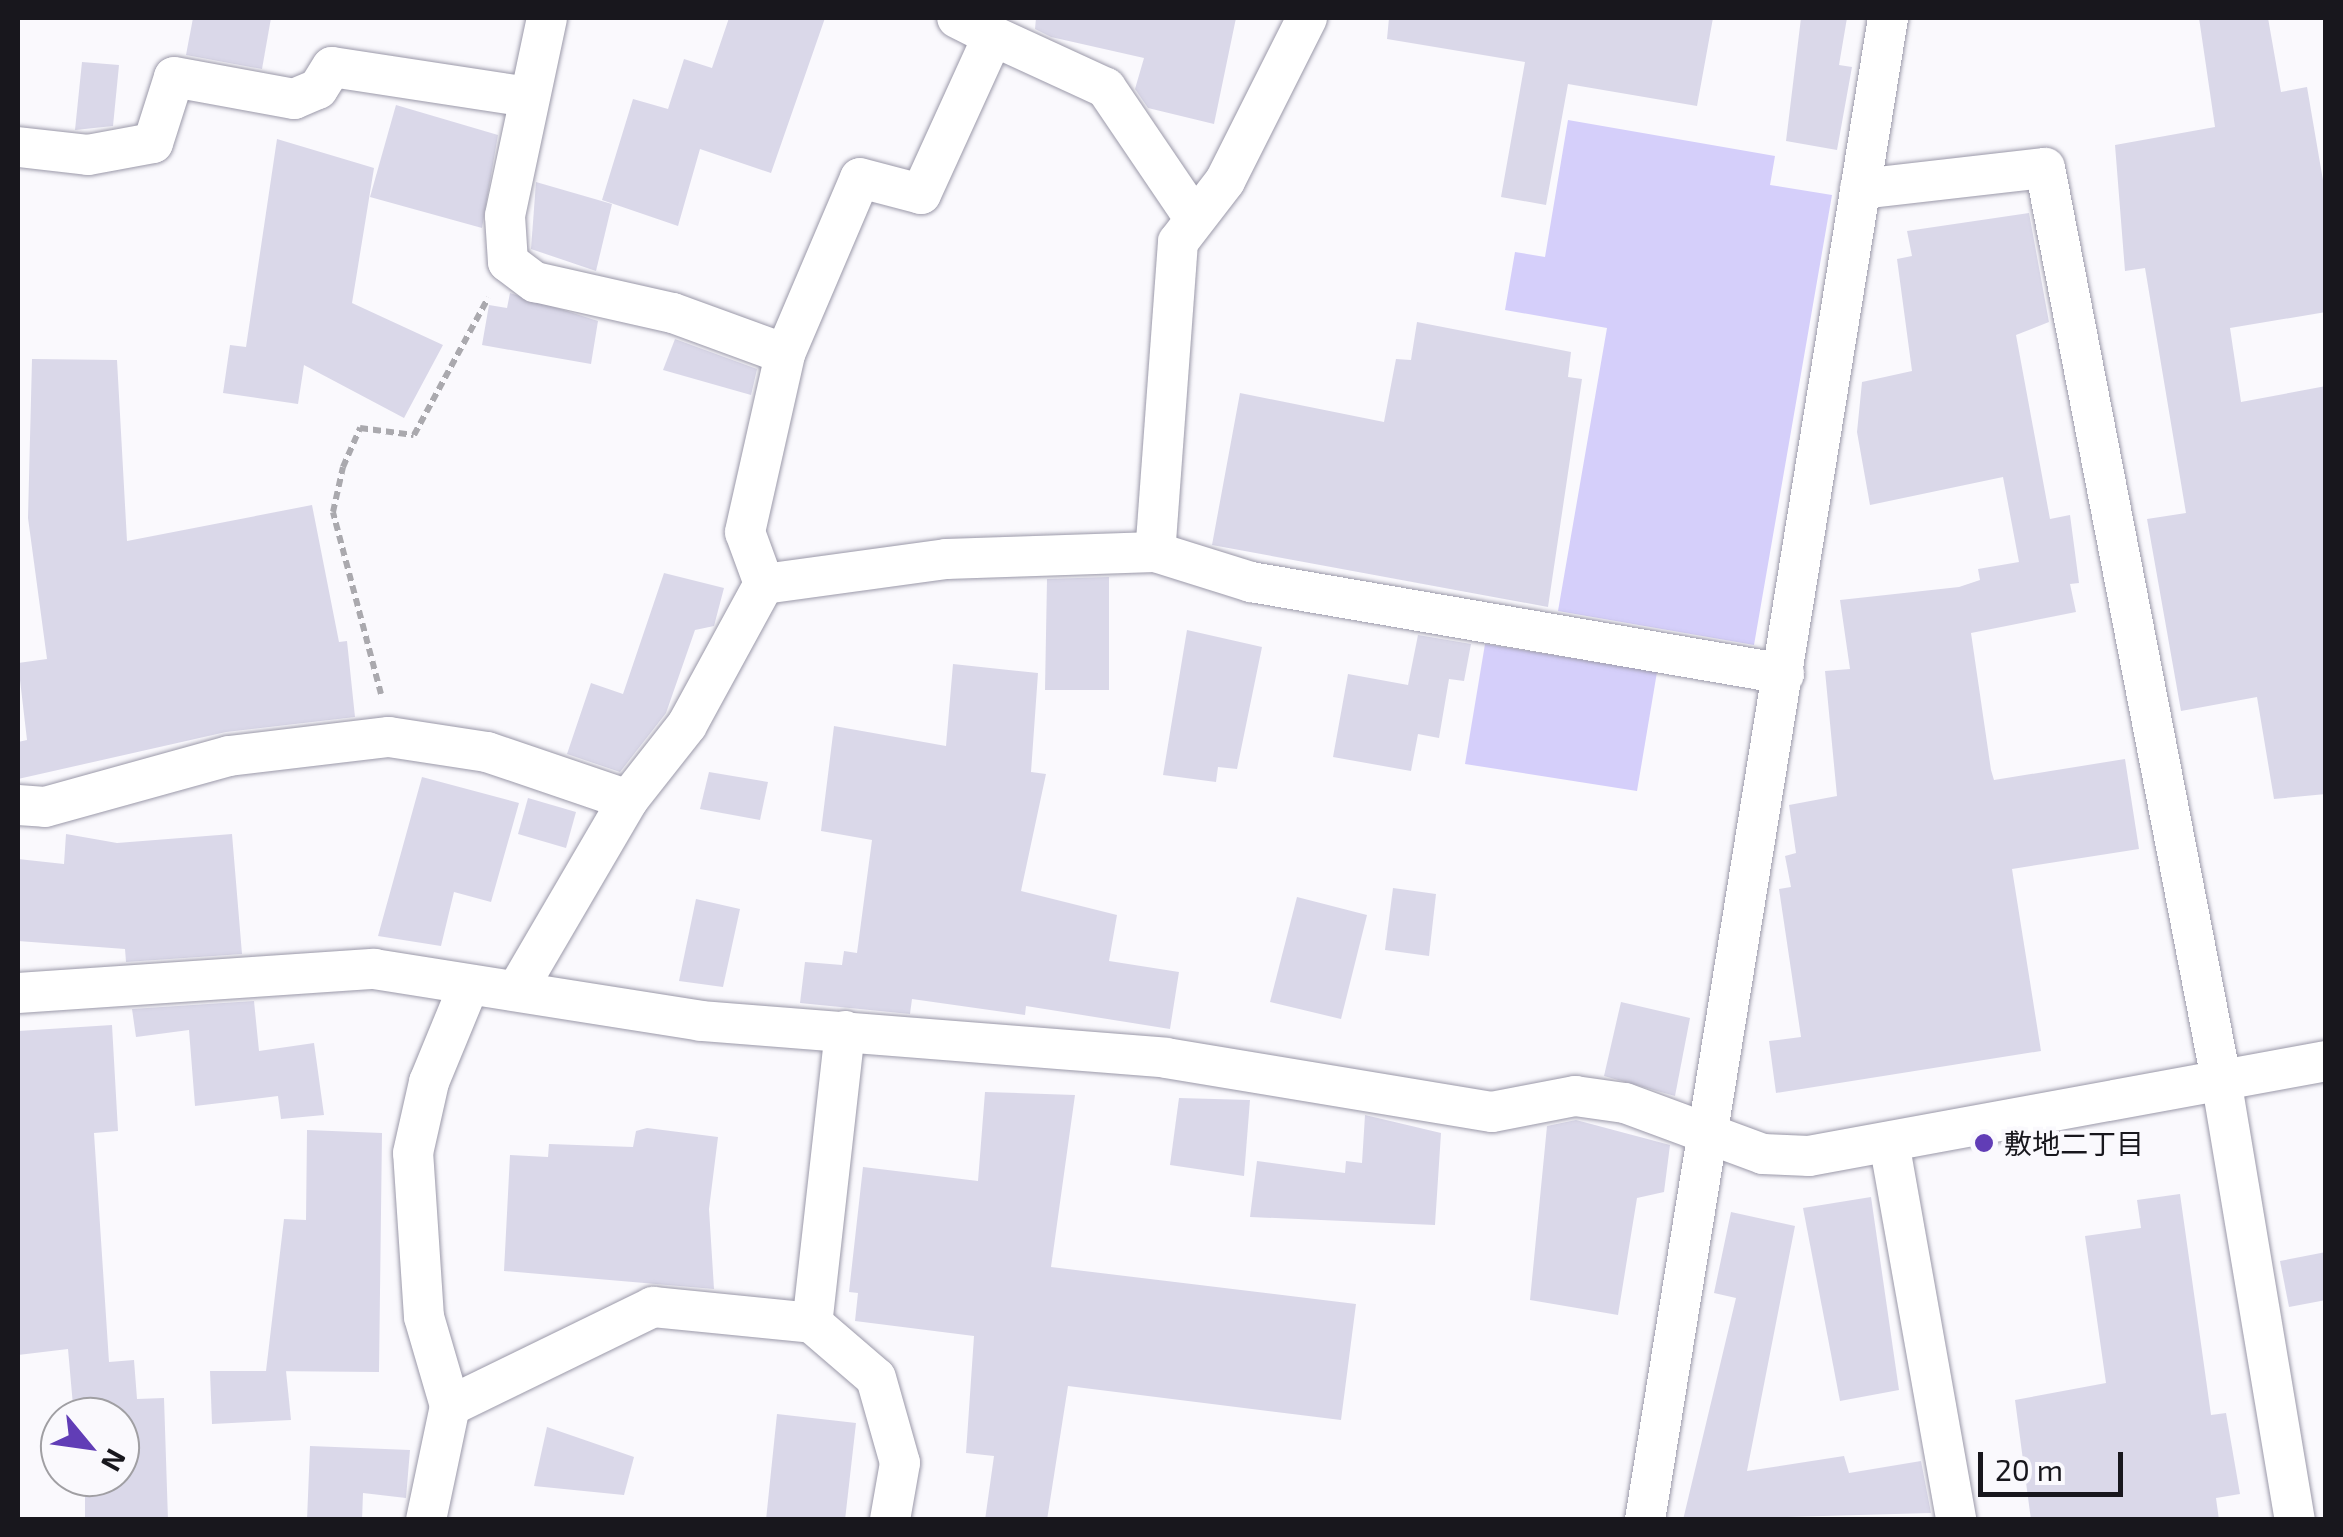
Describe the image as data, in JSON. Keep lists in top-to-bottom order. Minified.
{"places":["敷地二丁目"],"scale_bar":"20 m","north":"bottom right"}
